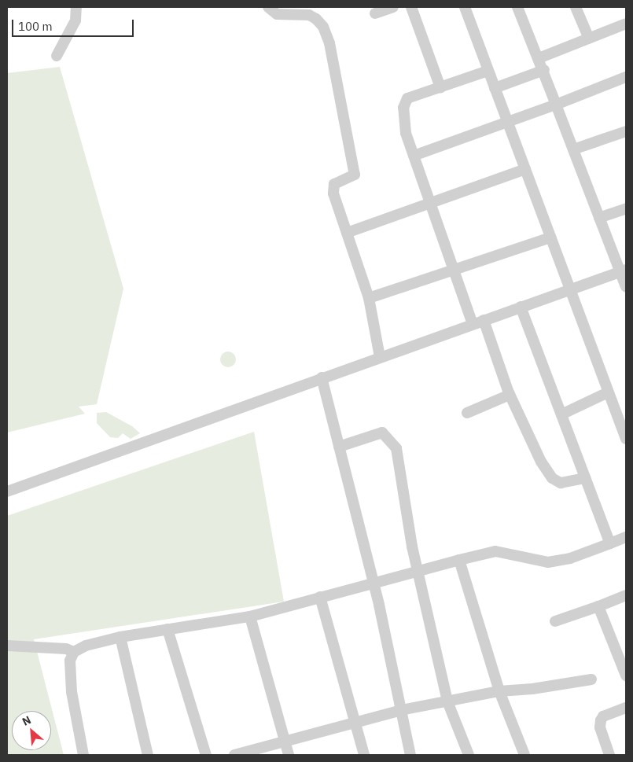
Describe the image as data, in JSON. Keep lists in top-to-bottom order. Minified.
{"scale_bar":"100 m","north":"top left"}
